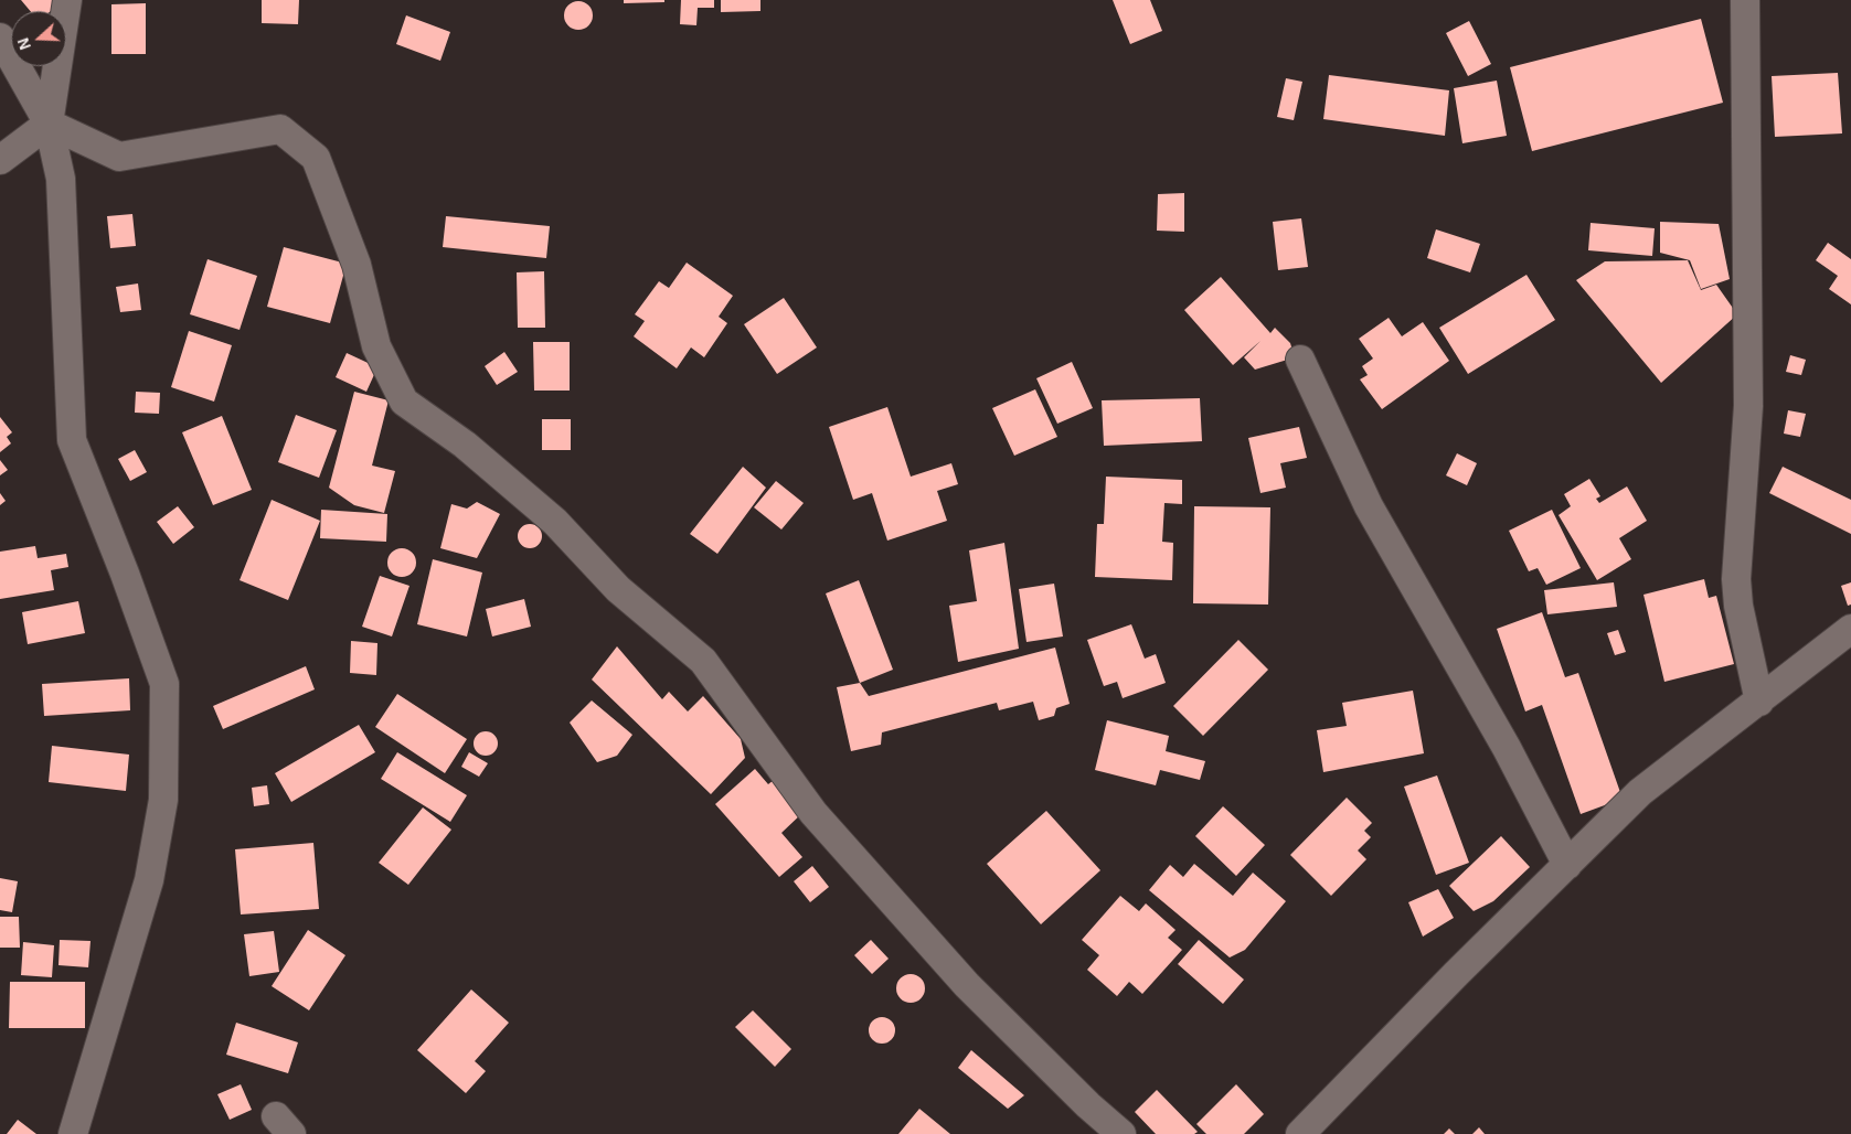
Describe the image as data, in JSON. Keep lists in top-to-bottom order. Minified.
{"north":"left"}
